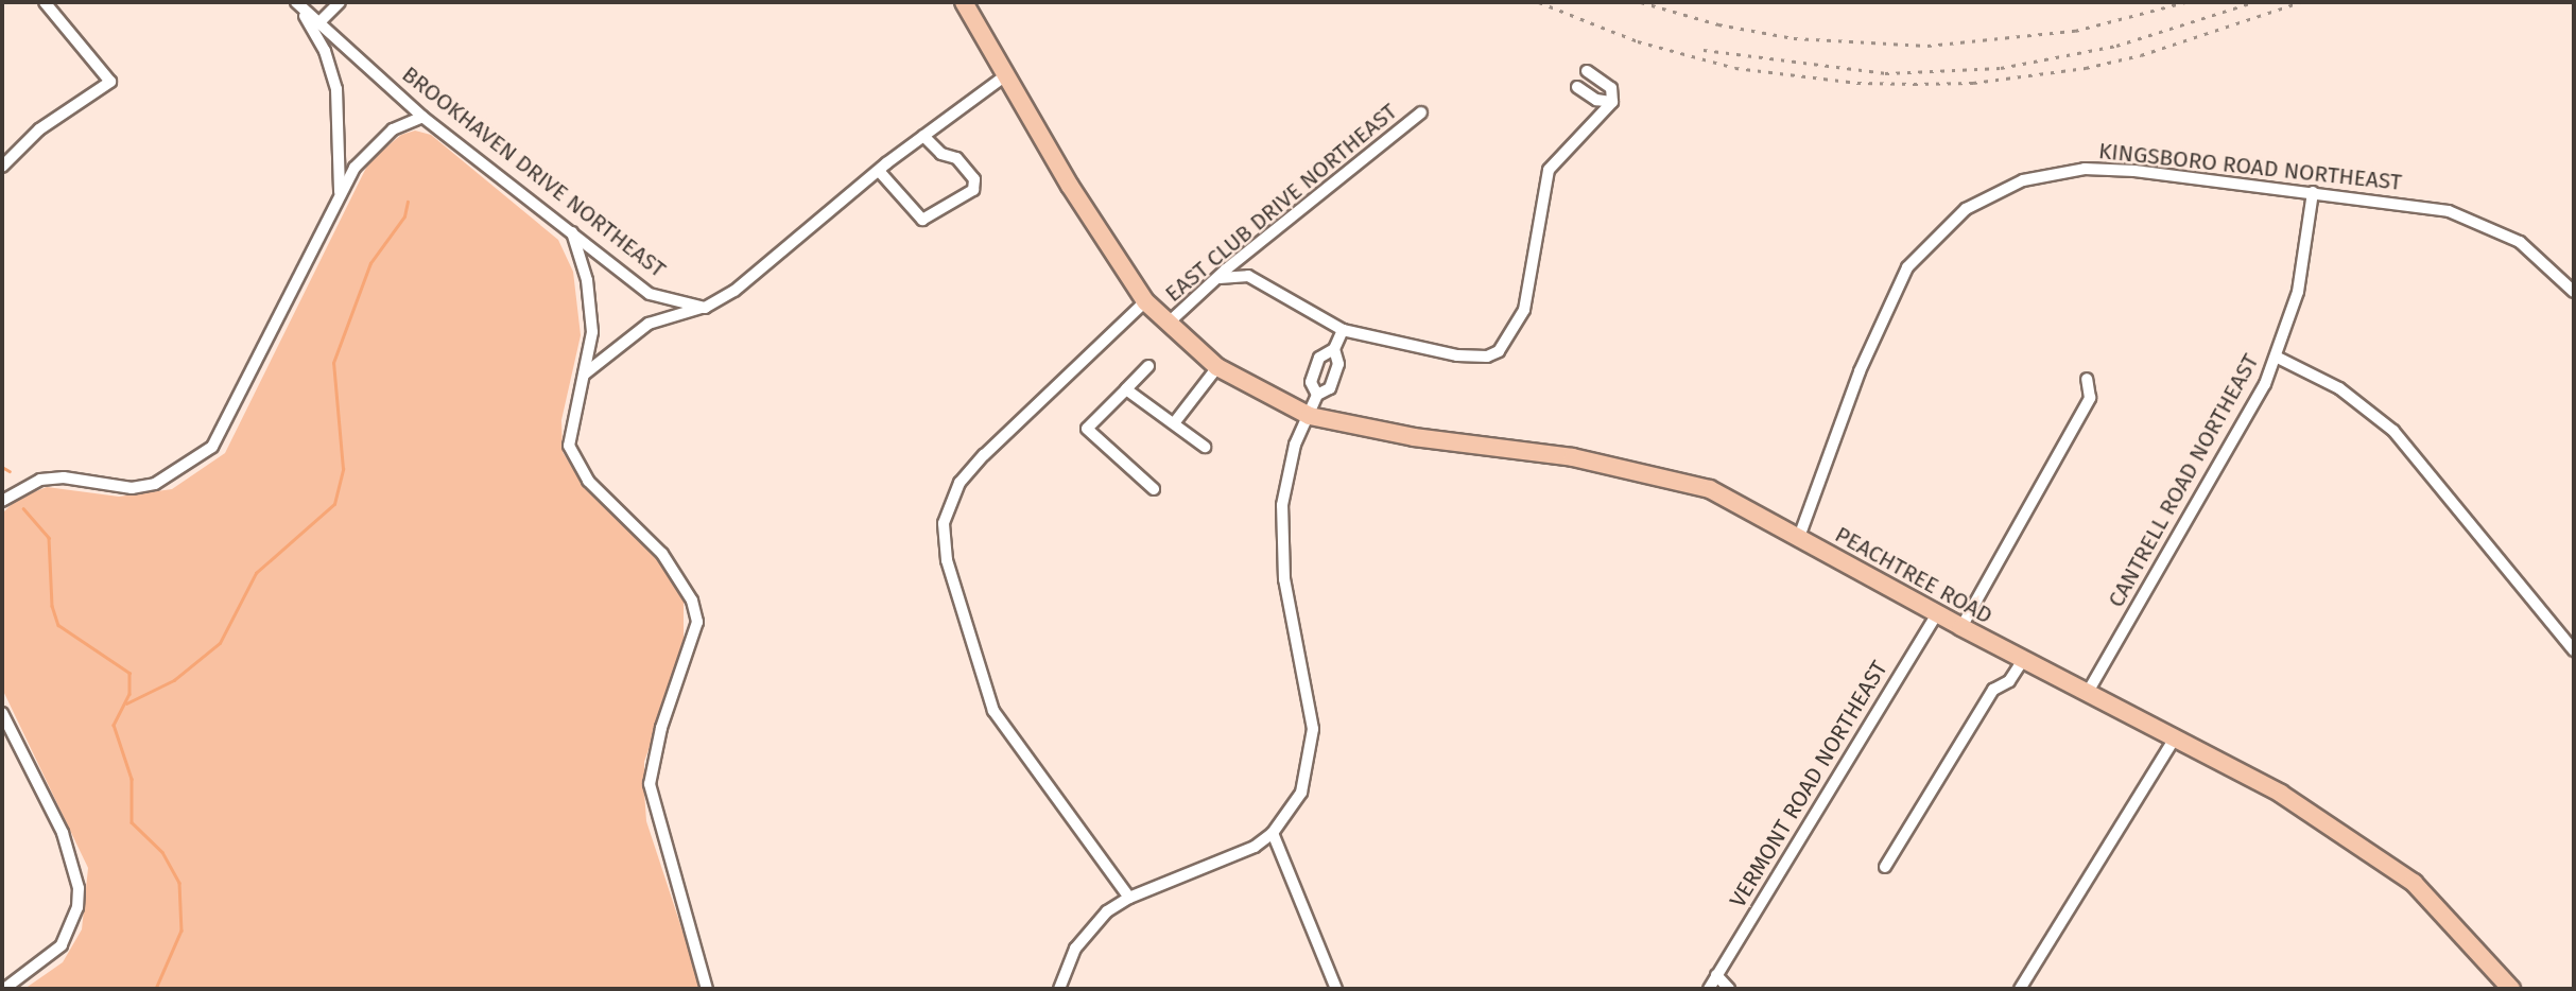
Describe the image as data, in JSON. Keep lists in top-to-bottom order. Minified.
{"streets":{"highway":["PEACHTREE ROAD"],"street":["KINGSBORO ROAD NORTHEAST","BROOKHAVEN DRIVE NORTHEAST","EAST CLUB DRIVE NORTHEAST","CANTRELL ROAD NORTHEAST","VERMONT ROAD NORTHEAST"]},"crossings":[["KINGSBORO ROAD NORTHEAST","CANTRELL ROAD NORTHEAST"],["KINGSBORO ROAD NORTHEAST","PEACHTREE ROAD"],["EAST CLUB DRIVE NORTHEAST","PEACHTREE ROAD"],["CANTRELL ROAD NORTHEAST","PEACHTREE ROAD"],["PEACHTREE ROAD","VERMONT ROAD NORTHEAST"]]}
